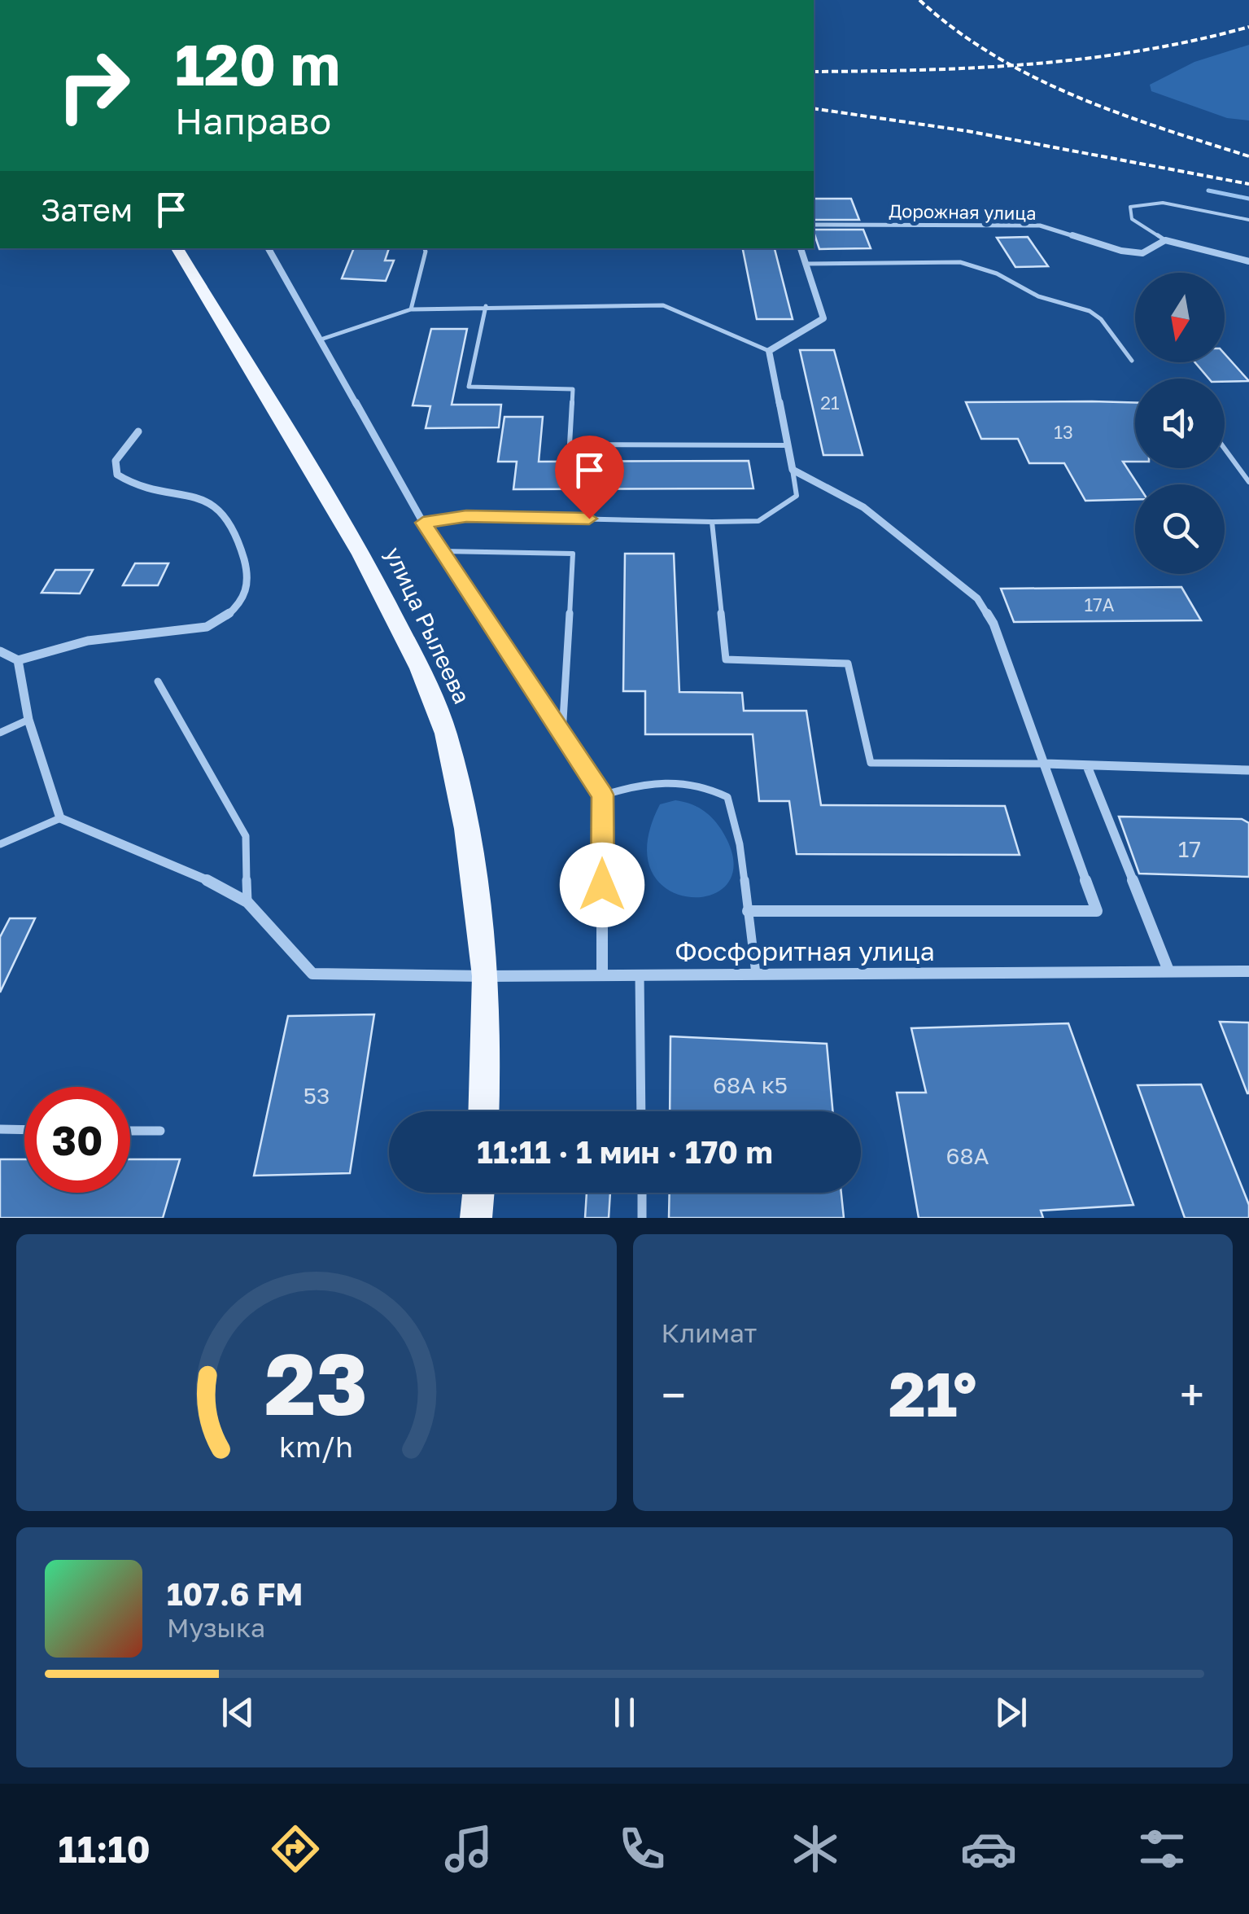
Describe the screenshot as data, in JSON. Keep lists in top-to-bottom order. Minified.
{"streets":{"main road":["улица Рылеева"],"street":["Дорожная улица","Фосфоритная улица"]},"crossings":[["улица Рылеева","Фосфоритная улица"]],"house_numbers":["21","13","17А","17","68А к5","53","68А"],"north":"bottom","page":{"turn":["120 m","Направо"],"then":"Затем","limit":"30","trip":"11:11 · 1 мин · 170 m","tile":"Климат","heat":["−","21°","+"],"song":["107.6 FM","Музыка"],"tabs":"11:10","gauge":["23","km/h"]}}
